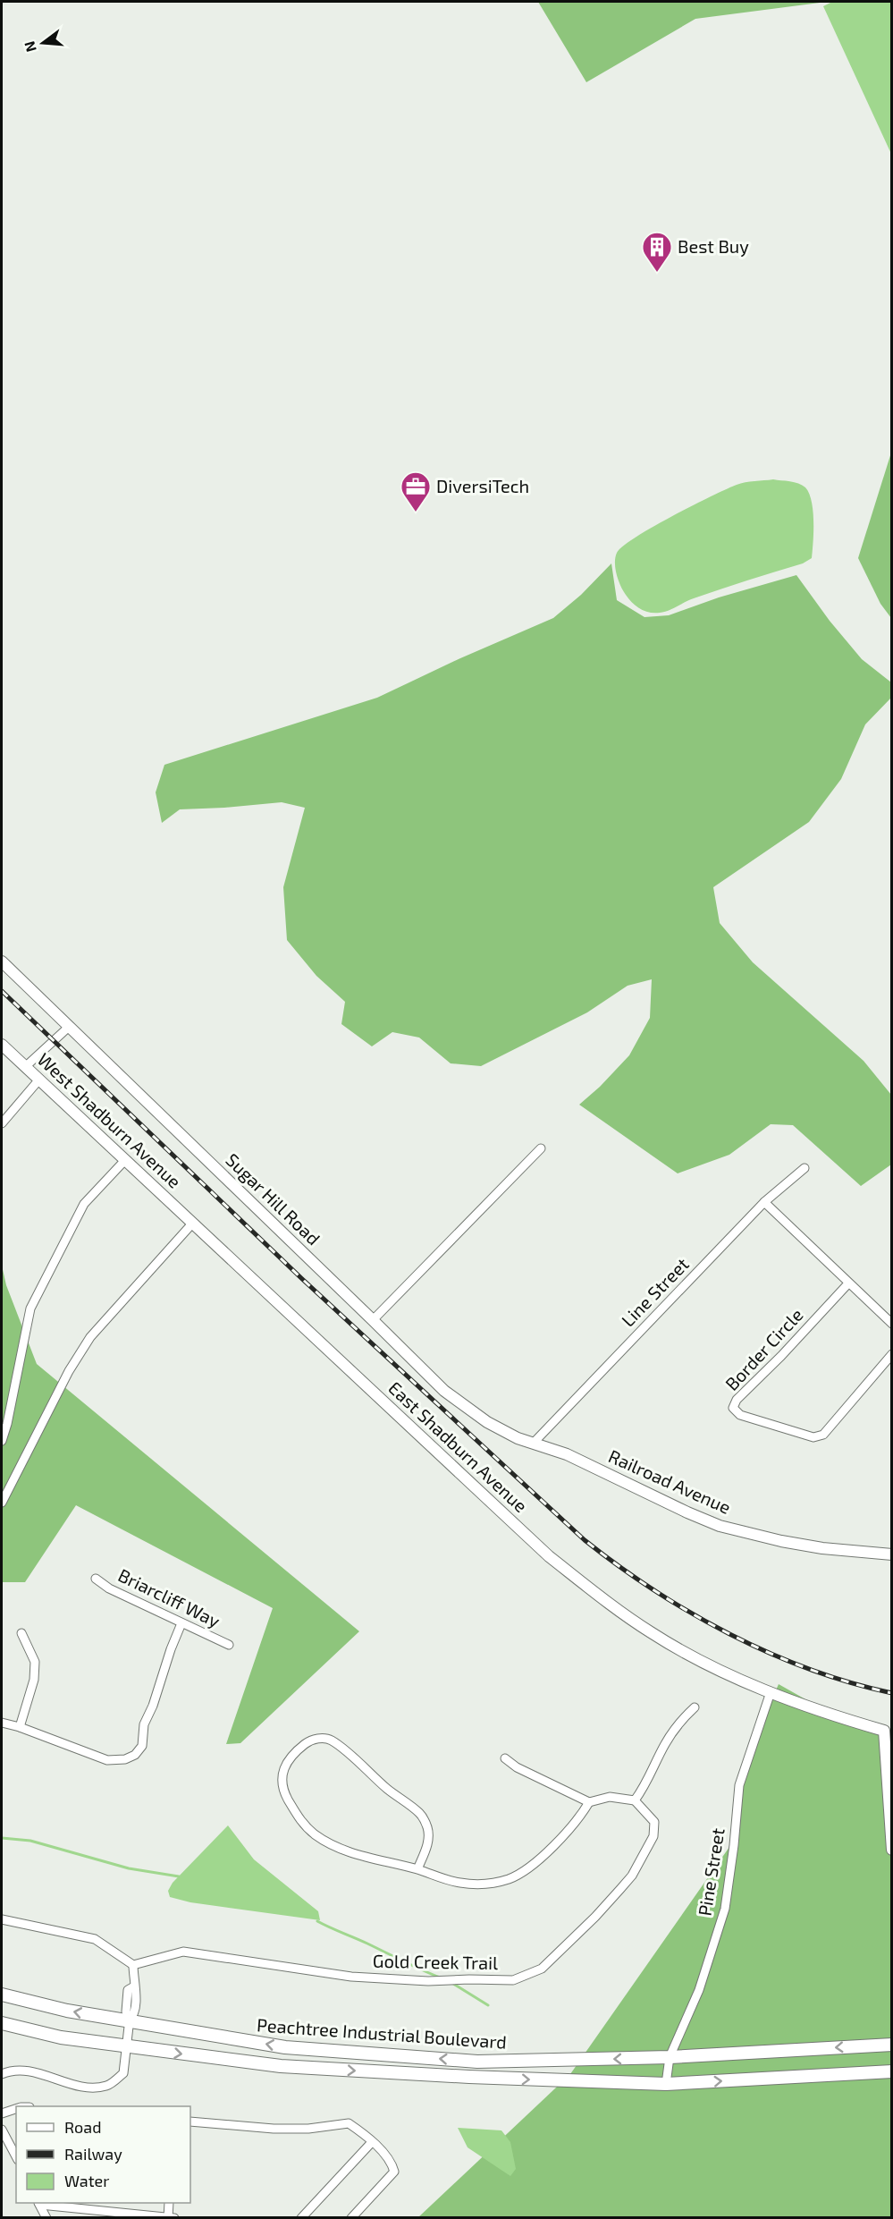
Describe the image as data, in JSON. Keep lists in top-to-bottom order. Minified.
{"streets":{"main road":["Peachtree Industrial Boulevard"],"street":["West Shadburn Avenue","Sugar Hill Road","Line Street","Border Circle","East Shadburn Avenue","Railroad Avenue","Briarcliff Way","Pine Street","Gold Creek Trail"]},"crossings":[["West Shadburn Avenue","East Shadburn Avenue"],["Sugar Hill Road","Line Street"],["Sugar Hill Road","Railroad Avenue"],["Line Street","Railroad Avenue"],["East Shadburn Avenue","Pine Street"],["Pine Street","Peachtree Industrial Boulevard"]],"places":{"building":["Best Buy"],"office":["DiversiTech"]},"legend":["Road","Railway","Water"],"north":"left"}
